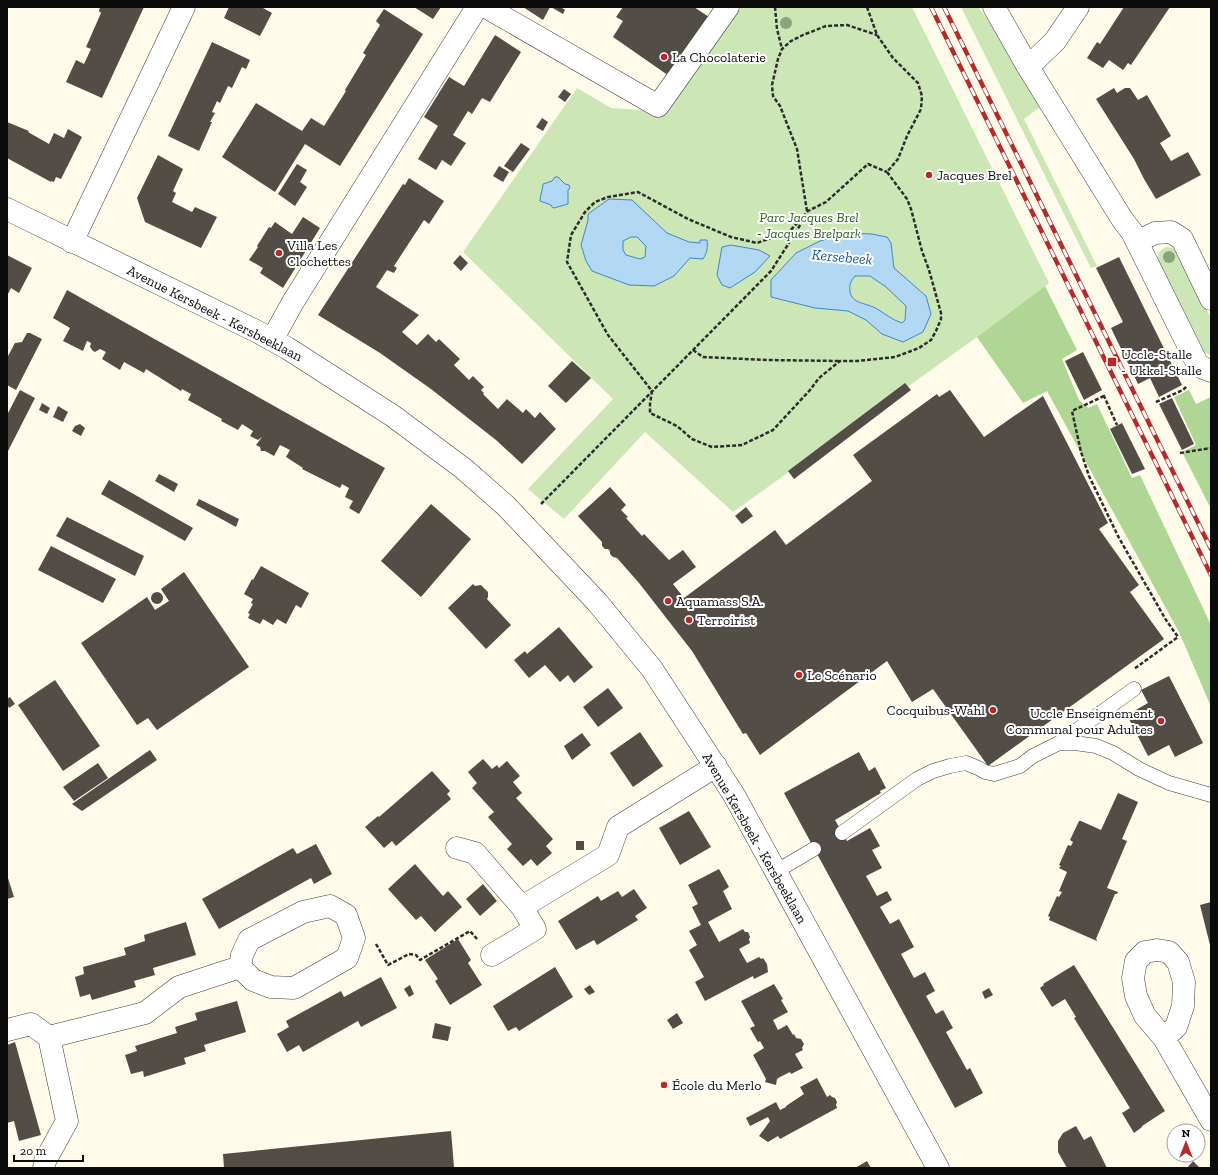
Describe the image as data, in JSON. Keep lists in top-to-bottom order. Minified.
{"streets":{"street":["Avenue Kersbeek - Kersbeeklaan"]},"water":["Kersebeek"],"parks":["Parc Jacques Brel - Jacques Brelpark"],"places":{"other":["La Chocolaterie","Jacques Brel","Villa Les Clochettes","Aquamass S.A.","Terroirist","Le Scénario","Cocquibus-Wahl","Uccle Enseignement Communal pour Adultes","École du Merlo"],"transit":["Uccle-Stalle - Ukkel-Stalle"]},"scale_bar":"20 m","north":"top"}
